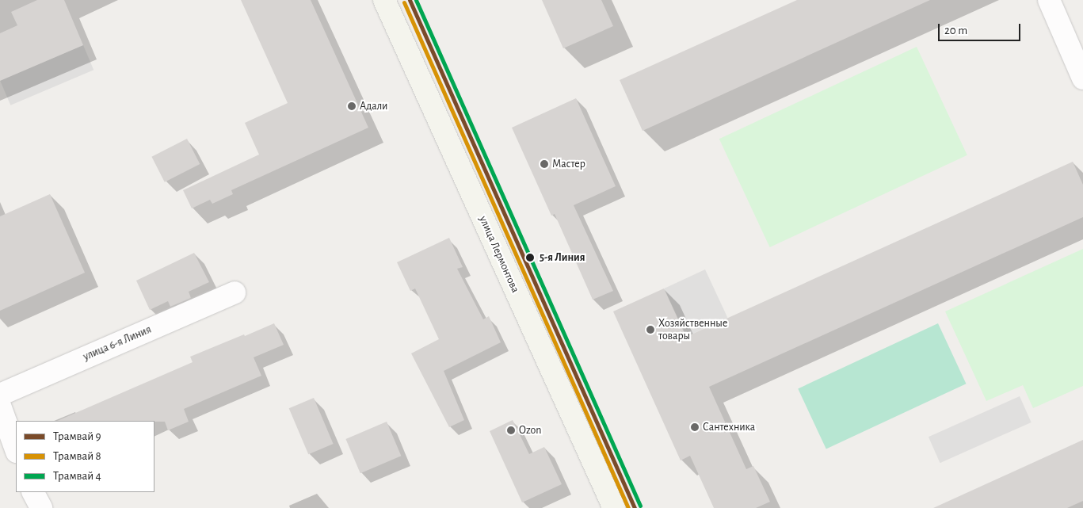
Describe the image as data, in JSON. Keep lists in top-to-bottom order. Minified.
{"streets":{"main road":["улица Лермонтова"],"street":["улица 6-я Линия"]},"places":["Адали","Мастер","5-я Линия","Хозяйственные товары","Сантехника","Ozon"],"lines":["tram line 9","tram line 4","tram line 8"],"legend":["Трамвай 9","Трамвай 8","Трамвай 4"],"scale_bar":"20 m"}
